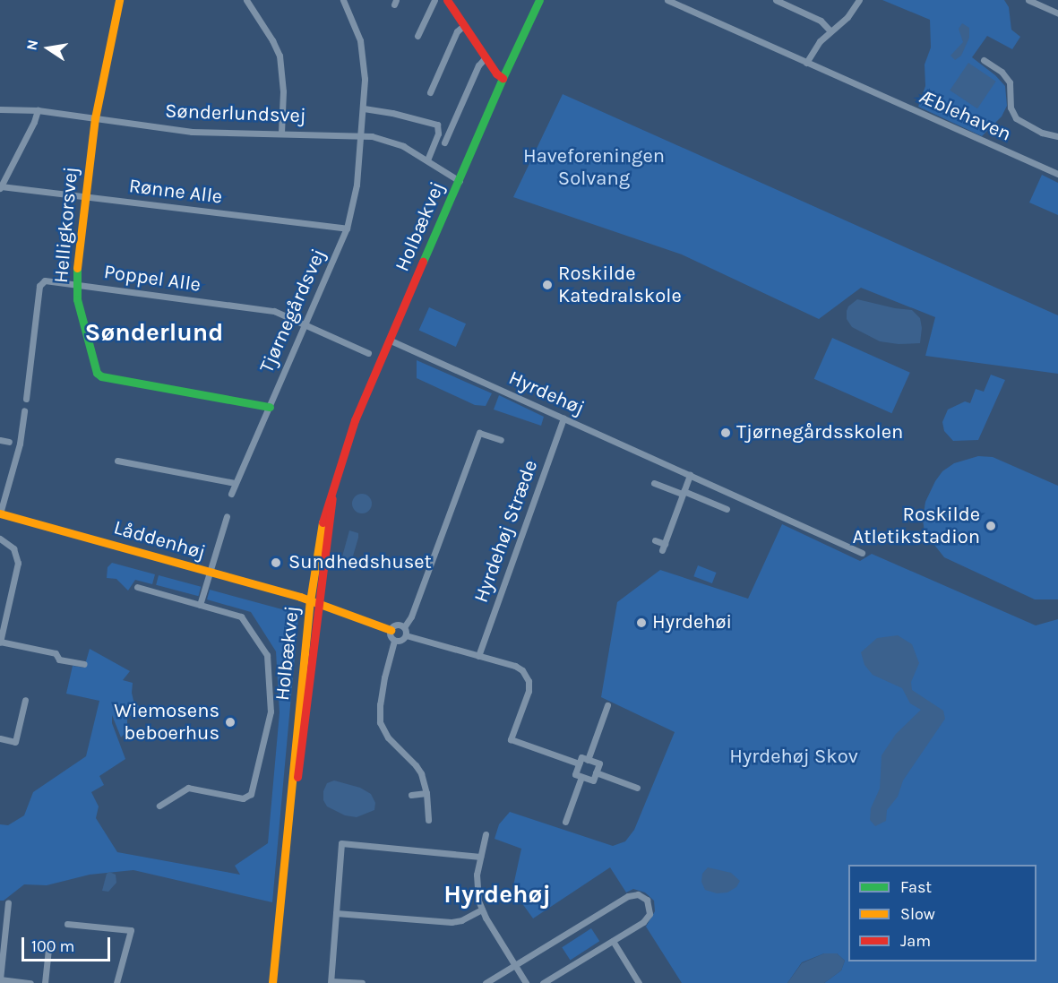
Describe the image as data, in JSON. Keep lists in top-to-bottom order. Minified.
{"streets":{"street":["Sønderlundsvej","Æblehaven","Rønne Alle","Helligkorsvej","Holbækvej","Poppel Alle","Tjørnegårdsvej","Hyrdehøj","Hyrdehøj Stræde","Låddenhøj"]},"crossings":[["Sønderlundsvej","Helligkorsvej"],["Sønderlundsvej","Holbækvej"],["Sønderlundsvej","Tjørnegårdsvej"],["Rønne Alle","Helligkorsvej"],["Rønne Alle","Tjørnegårdsvej"],["Helligkorsvej","Poppel Alle"],["Helligkorsvej","Tjørnegårdsvej"],["Holbækvej","Hyrdehøj"],["Holbækvej","Låddenhøj"],["Poppel Alle","Tjørnegårdsvej"],["Hyrdehøj","Hyrdehøj Stræde"]],"districts":["Sønderlund","Hyrdehøj"],"parks":["Haveforeningen Solvang","Hyrdehøj Skov"],"places":["Roskilde Katedralskole","Tjørnegårdsskolen","Roskilde Atletikstadion","Sundhedshuset","Hyrdehøi","Wiemosens beboerhus"],"legend":["Fast","Slow","Jam"],"scale_bar":"100 m","north":"left"}
